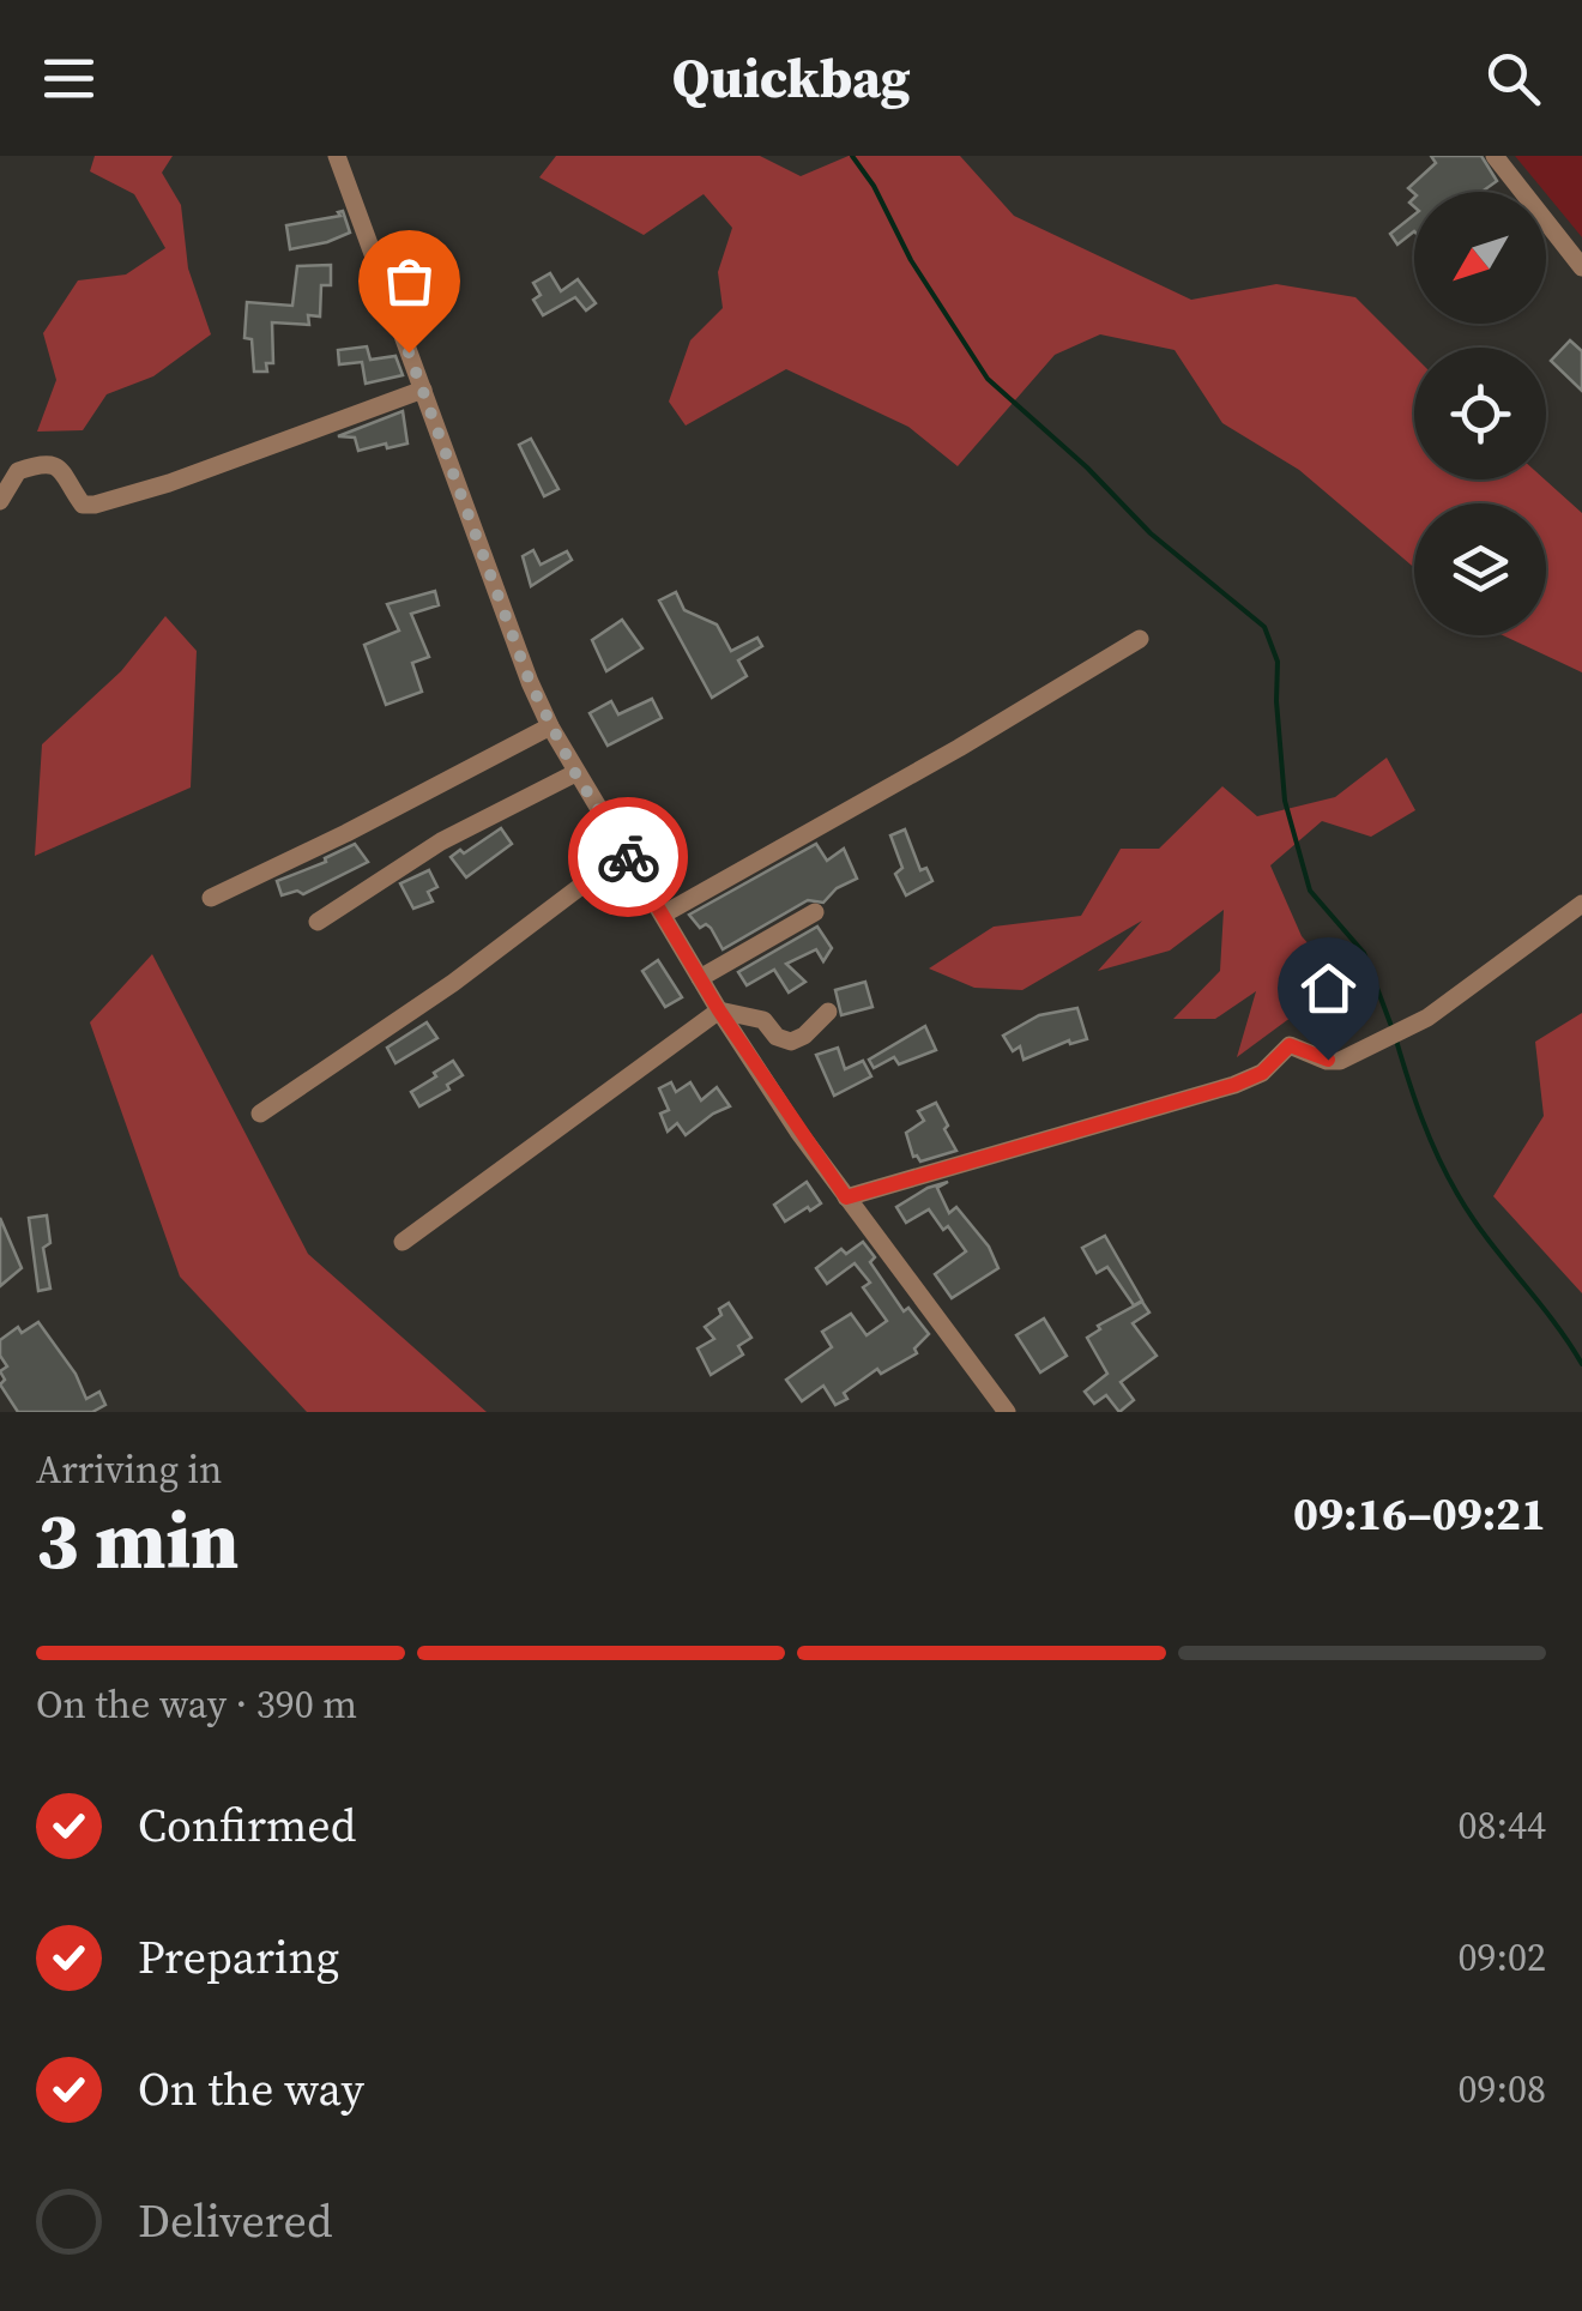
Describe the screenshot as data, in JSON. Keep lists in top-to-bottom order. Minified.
{"north":"bottom left","page":{"header":"Quickbag","heading":["3 min","Arriving in","09:16–09:21"],"bar":"On the way · 390 m","list":[["Confirmed","08:44"],["Preparing","09:02"],["On the way","09:08"],"Delivered"]}}
